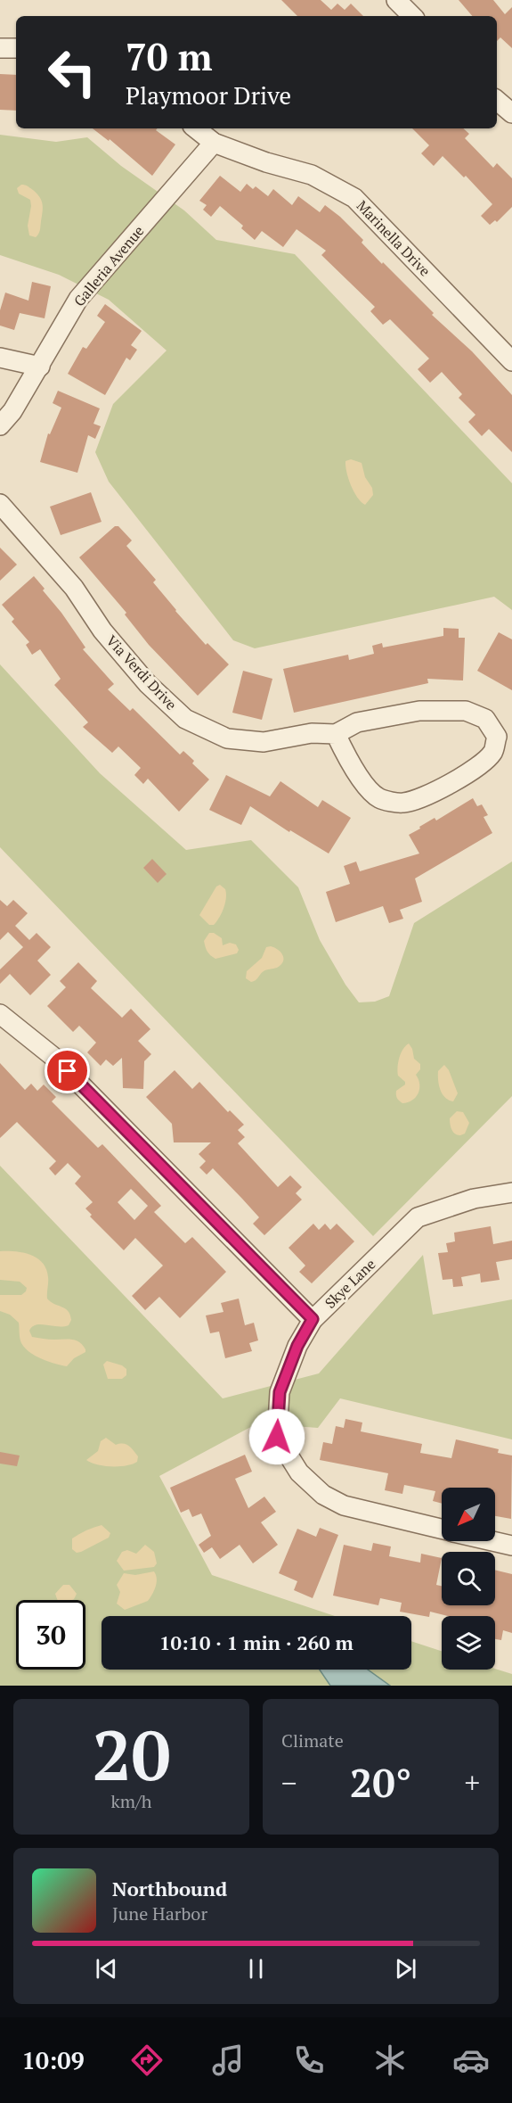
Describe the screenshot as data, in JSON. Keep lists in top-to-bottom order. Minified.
{"streets":{"street":["Marinella Drive","Galleria Avenue","Via Verdi Drive","Skye Lane"]},"crossings":[["Marinella Drive","Galleria Avenue"]],"north":"bottom left","page":{"turn":["70 m","Playmoor Drive"],"limit":"30","trip":"10:10 · 1 min · 260 m","tile":[["20","km/h"],"Climate"],"heat":["−","20°","+"],"song":["Northbound","June Harbor"],"tabs":"10:09"}}
